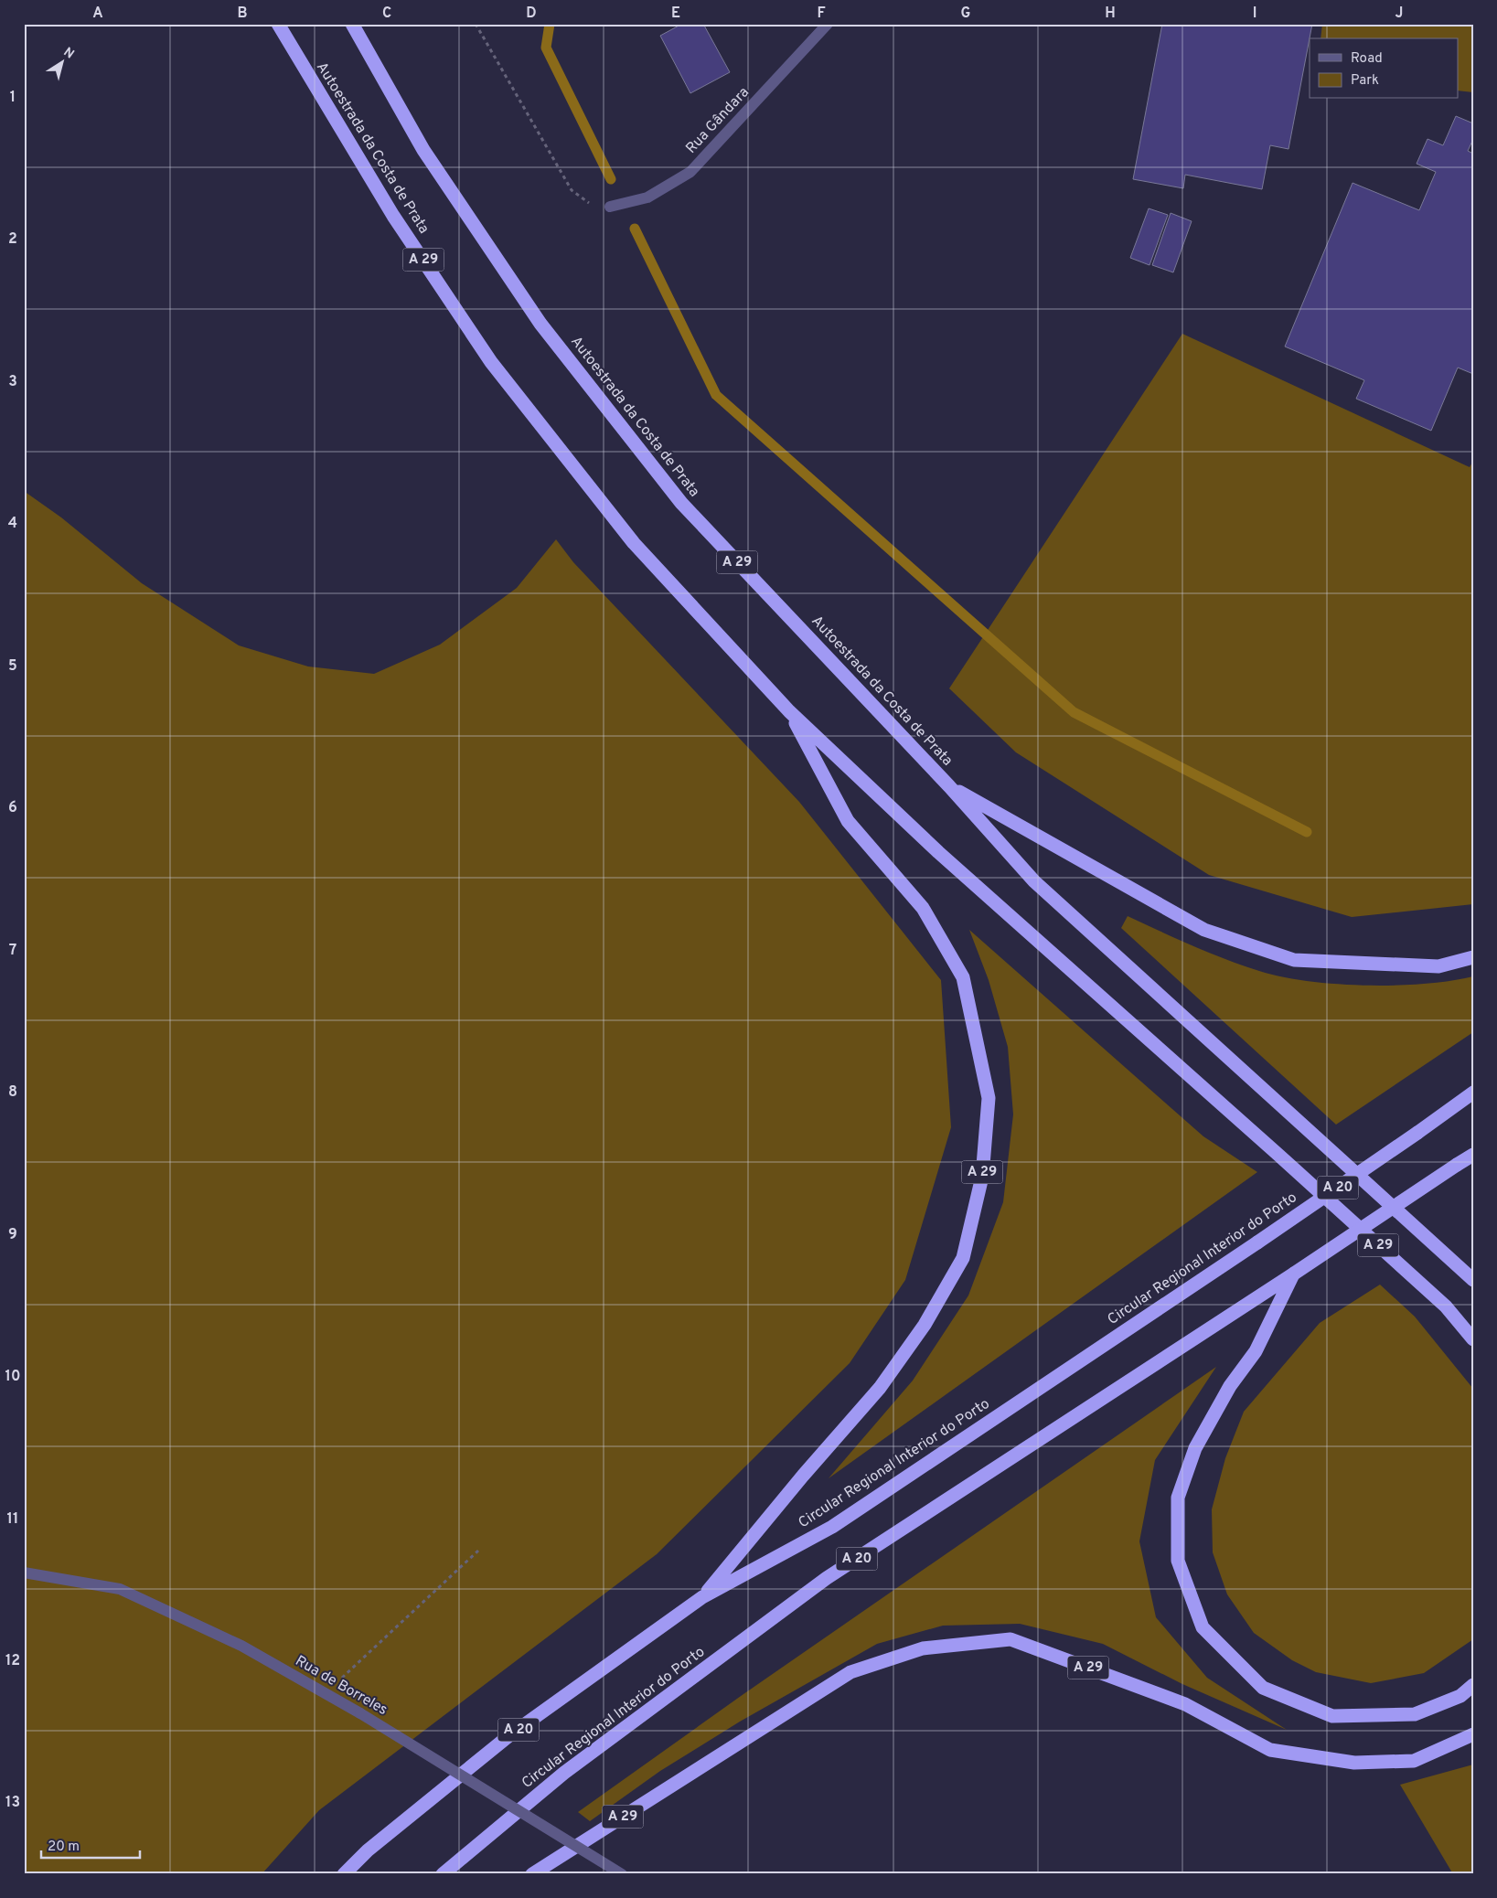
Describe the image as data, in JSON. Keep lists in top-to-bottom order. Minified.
{"streets":{"highway":["Autoestrada da Costa de Prata","A 29","A 20","Circular Regional Interior do Porto"],"street":["Rua Gândara","Rua de Borreles"]},"crossings":[["Autoestrada da Costa de Prata","A 29"],["A 29","Circular Regional Interior do Porto"]],"legend":["Road","Park"],"scale_bar":"20 m","north":"top right","grid":{"columns":["A","B","C","D","E","F","G","H","I","J"],"rows":["1","2","3","4","5","6","7","8","9","10","11","12","13"]}}
